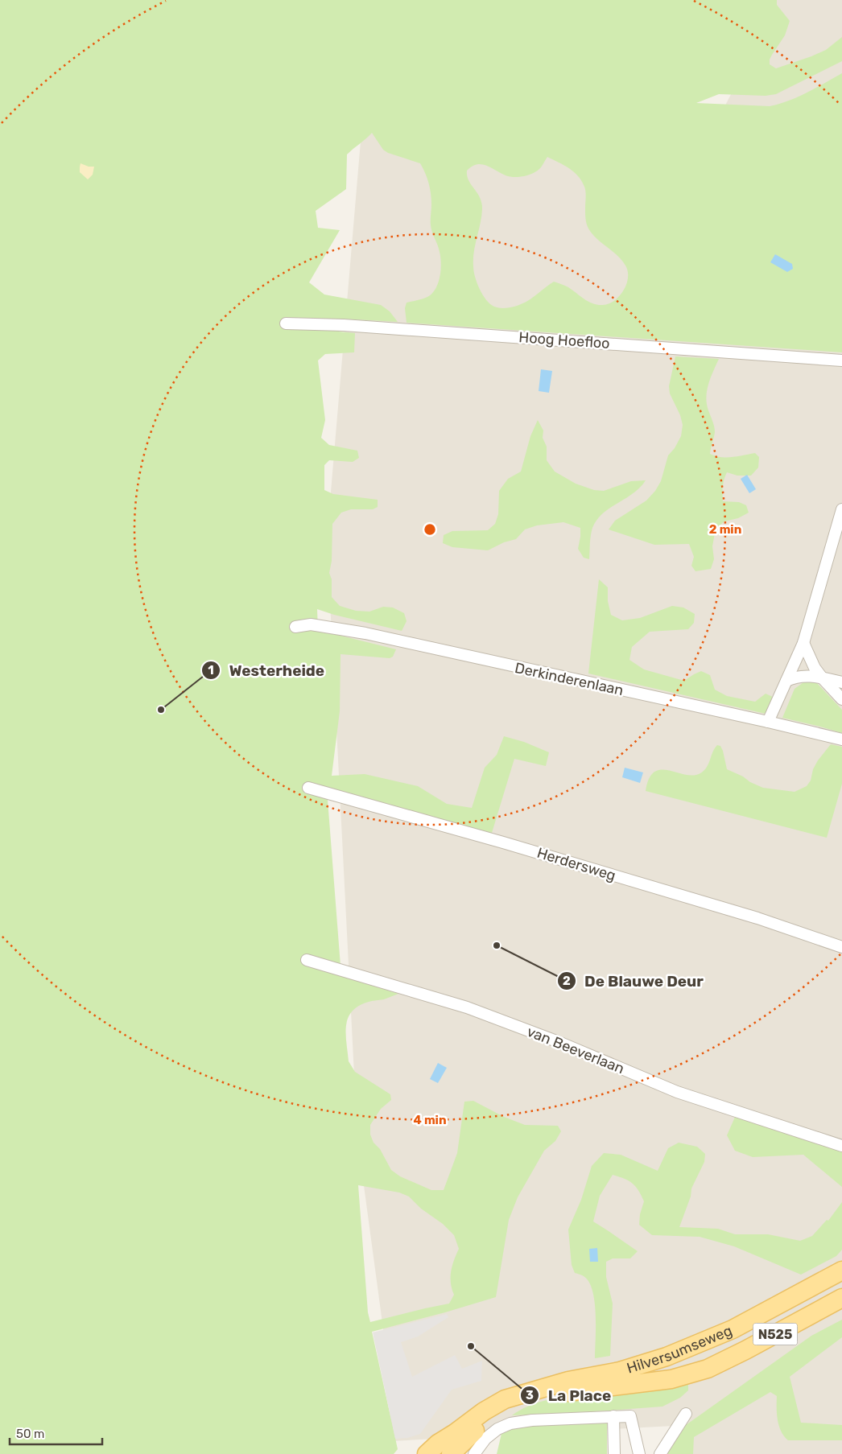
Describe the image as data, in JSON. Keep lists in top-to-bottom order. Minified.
{"streets":{"main road":["N525","Hilversumseweg"],"street":["Hoog Hoefloo","Derkinderenlaan","Herdersweg","van Beeverlaan"]},"places":["Westerheide","De Blauwe Deur","La Place"],"scale_bar":"50 m","rings":["2 min","4 min"]}
